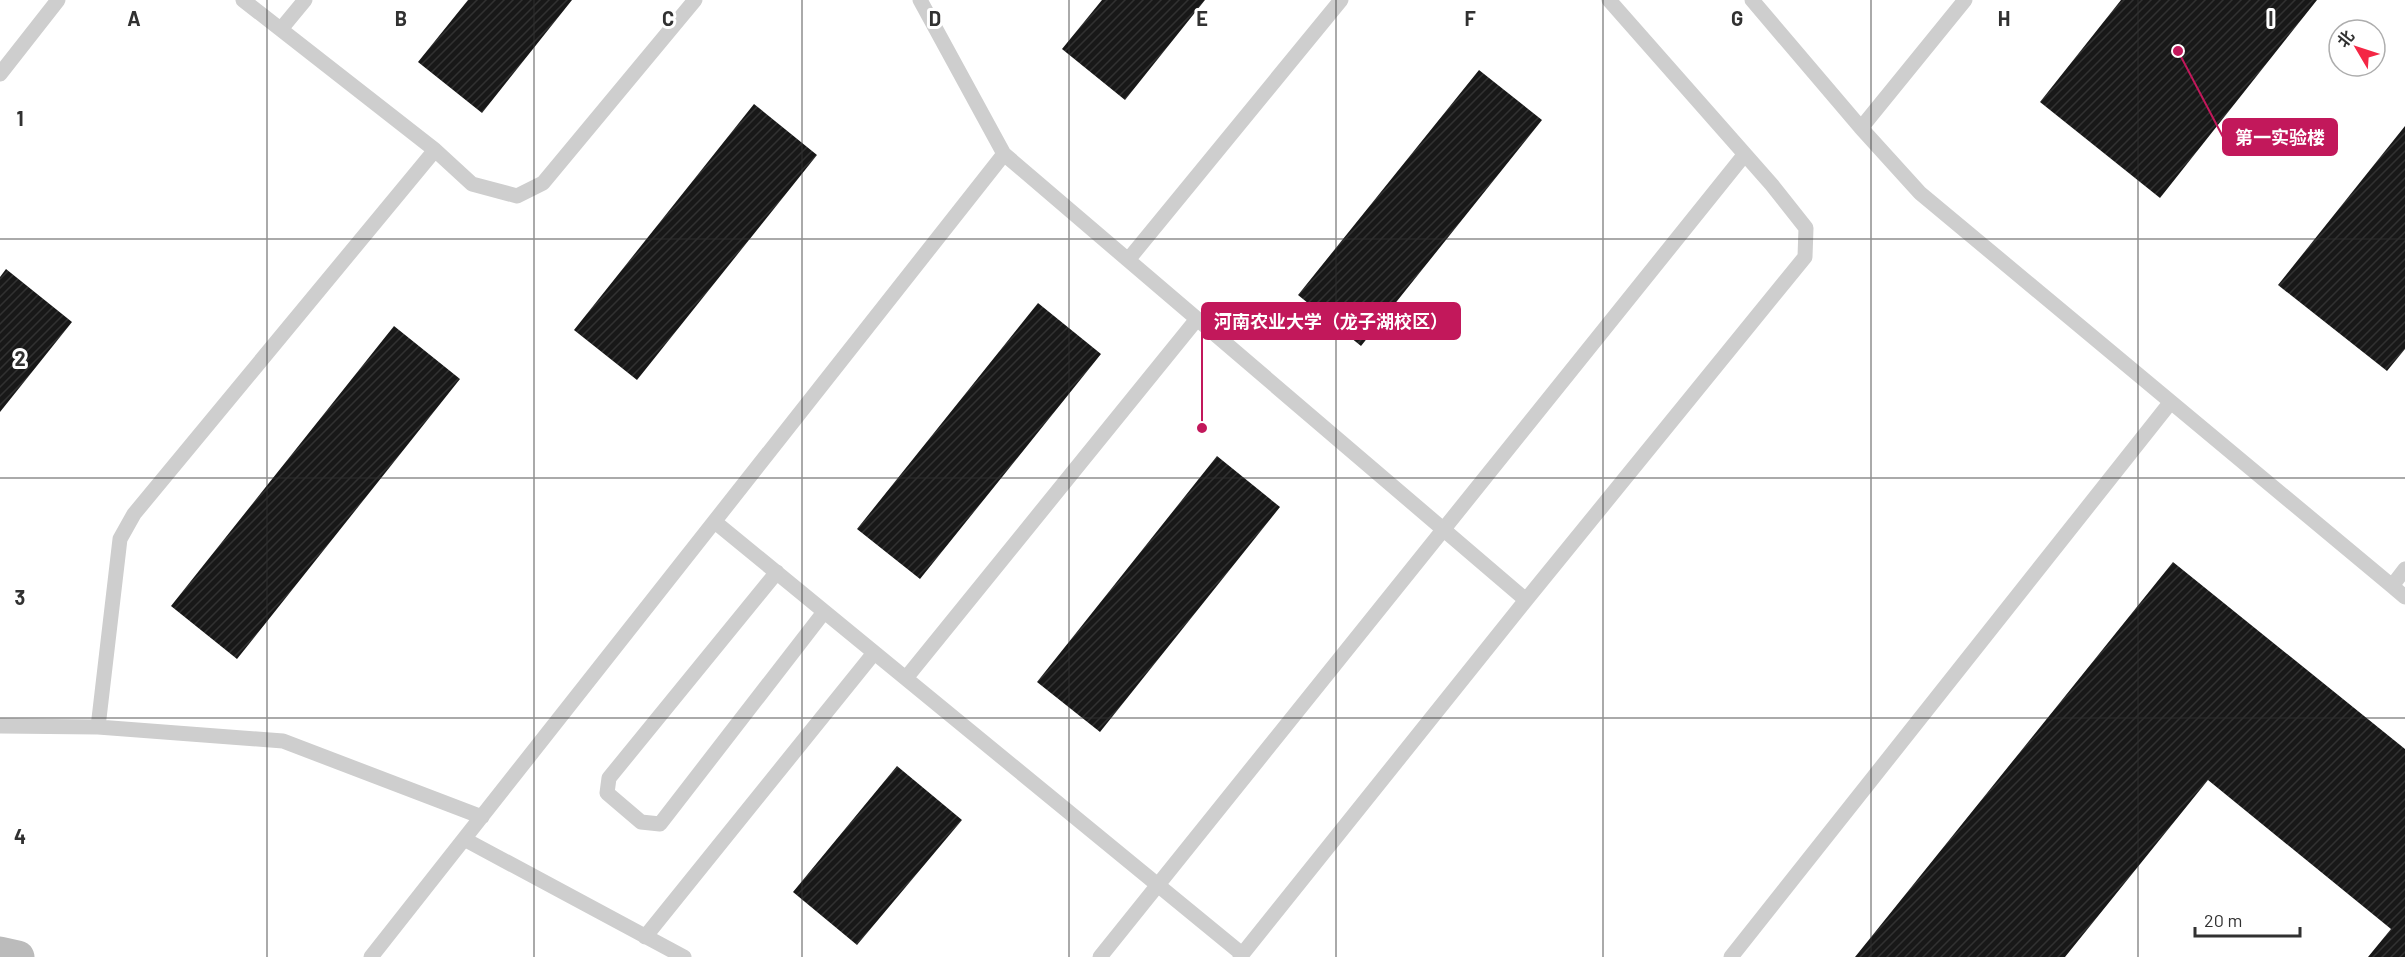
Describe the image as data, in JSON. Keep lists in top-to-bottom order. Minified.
{"places":["第一实验楼","河南农业大学（龙子湖校区）"],"scale_bar":"20 m","north":"top left","grid":{"columns":["A","B","C","D","E","F","G","H","I"],"rows":["1","2","3","4"]}}
